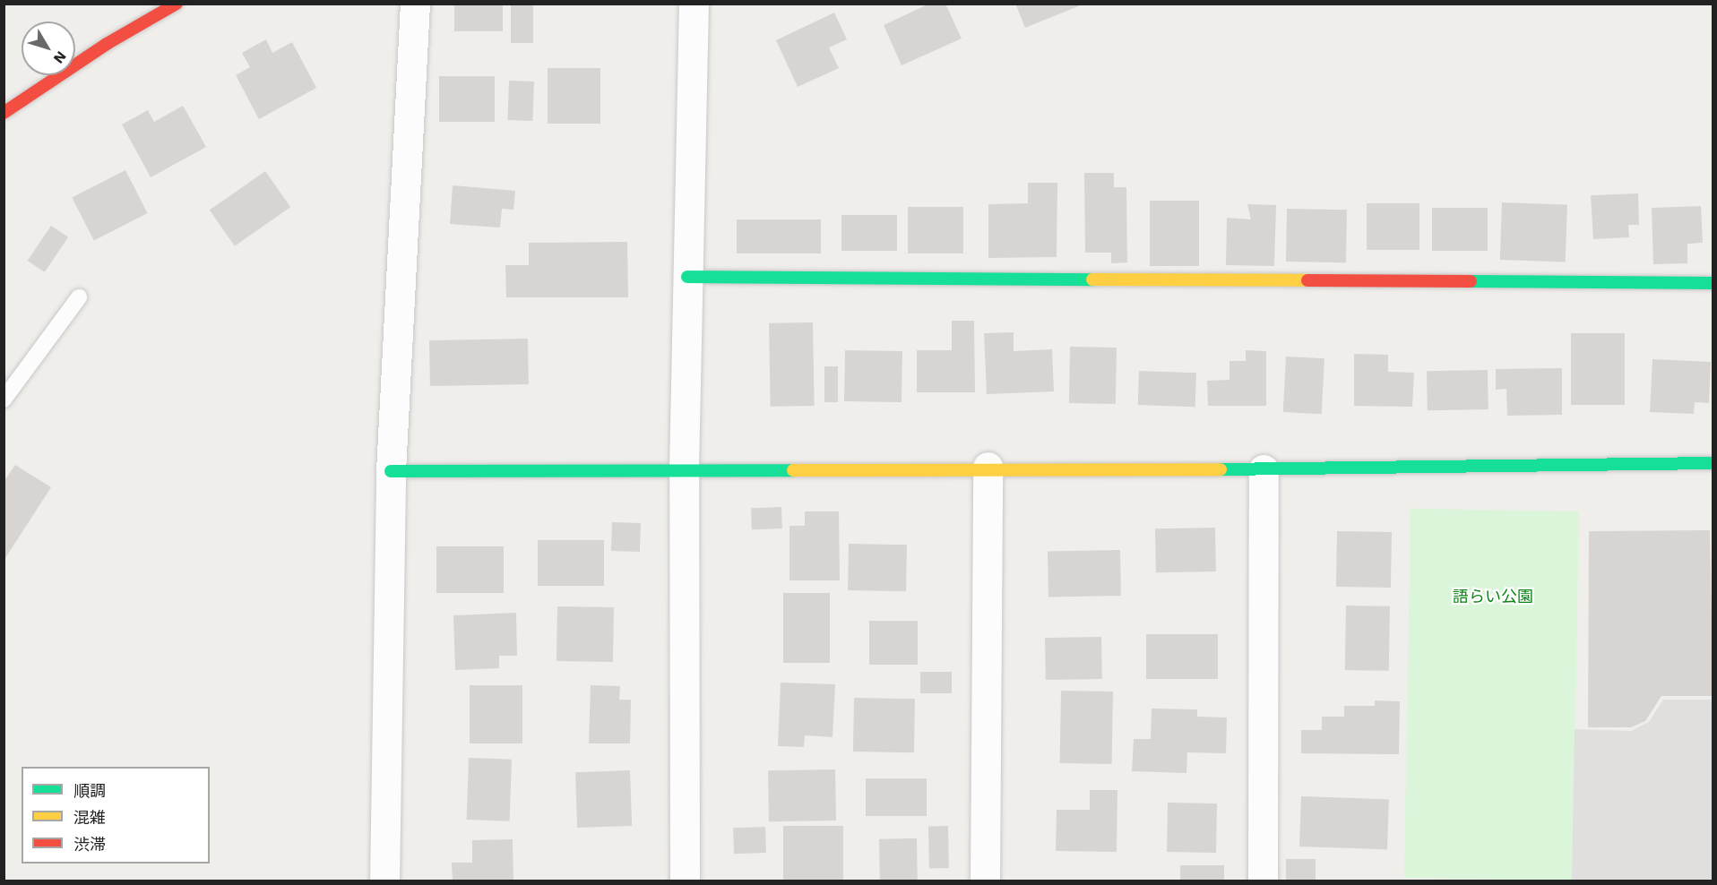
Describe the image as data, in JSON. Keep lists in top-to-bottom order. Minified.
{"parks":["語らい公園"],"legend":["順調","混雑","渋滞"],"north":"bottom right"}
